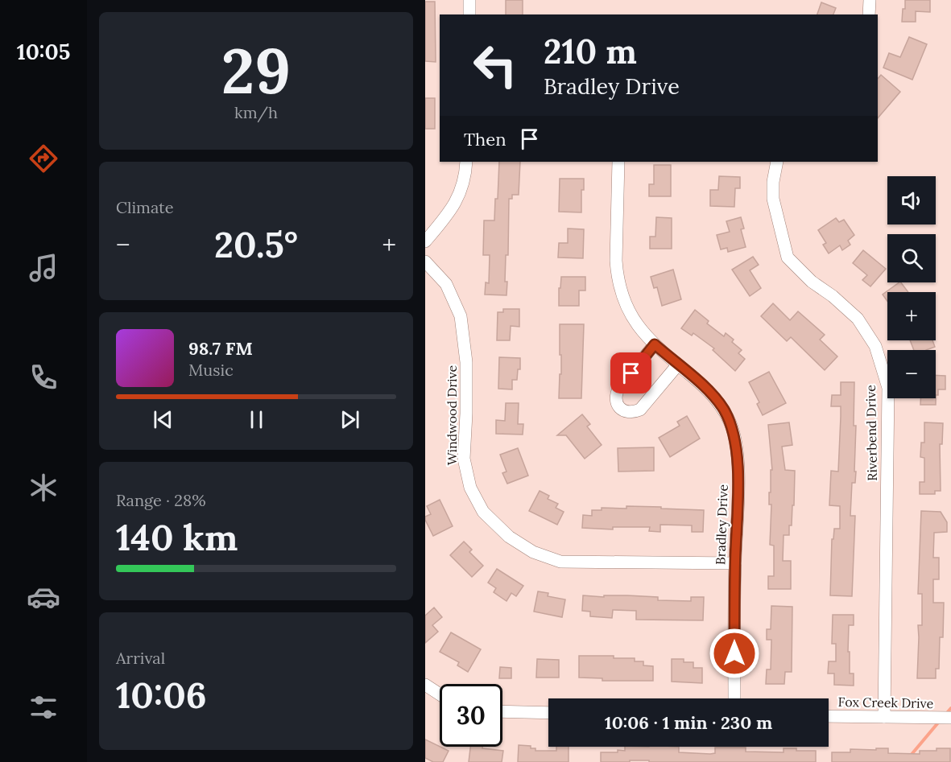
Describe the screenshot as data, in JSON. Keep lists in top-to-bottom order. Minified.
{"streets":{"street":["Windwood Drive","Riverbend Drive","Bradley Drive","Fox Creek Drive"]},"crossings":[["Windwood Drive","Bradley Drive"],["Riverbend Drive","Fox Creek Drive"]],"page":{"tabs":"10:05","tile":[["29","km/h"],"Climate",["Range · 28%","140 km"],["Arrival","10:06"]],"turn":["210 m","Bradley Drive"],"then":"Then","map_buttons":["+","−"],"heat":["−","20.5°","+"],"song":["98.7 FM","Music"],"limit":"30","trip":"10:06 · 1 min · 230 m"}}
